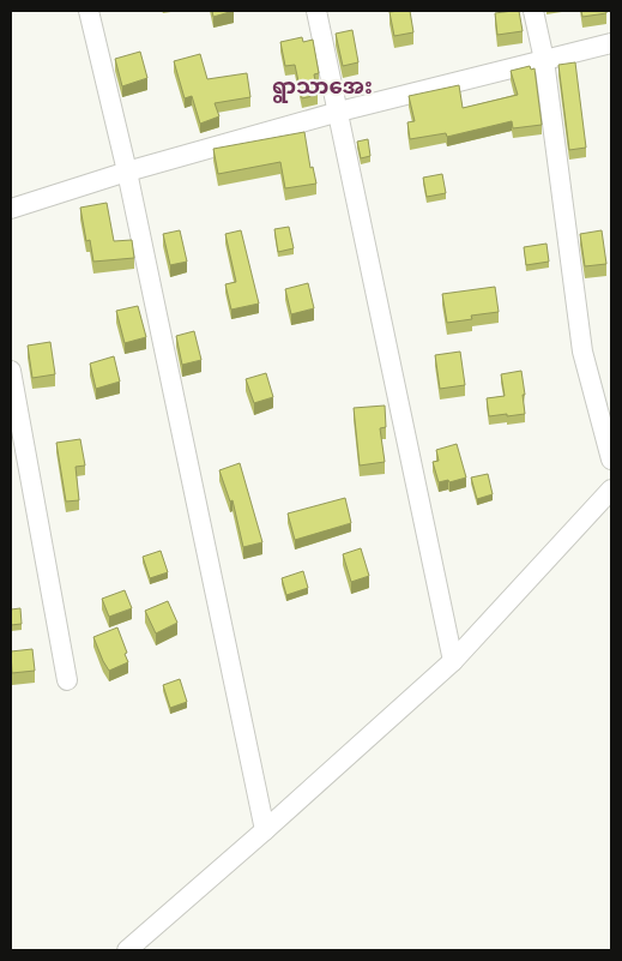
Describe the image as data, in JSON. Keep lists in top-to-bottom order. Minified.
{"districts":["ရွာသာအေး"]}
